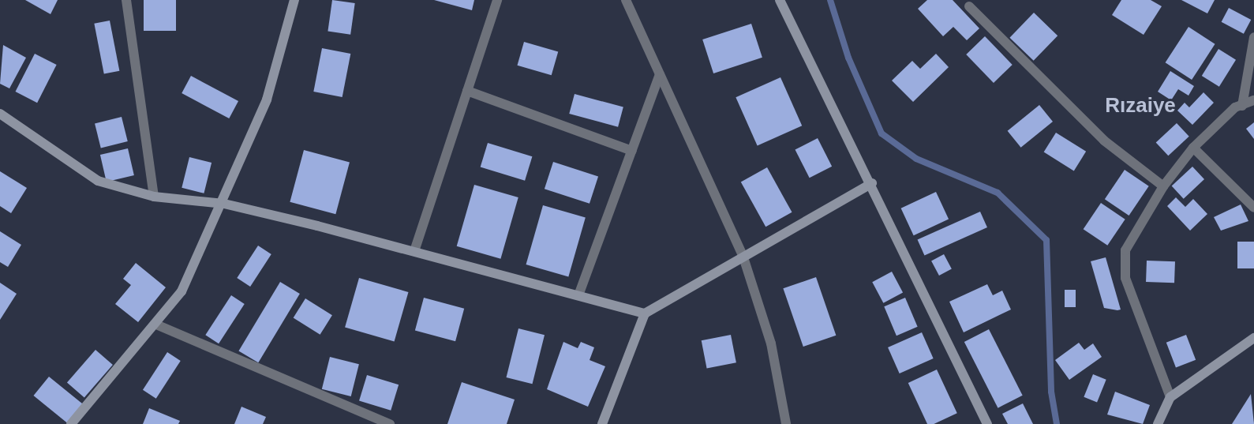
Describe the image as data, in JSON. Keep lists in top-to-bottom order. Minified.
{"districts":["Rızaiye"]}
